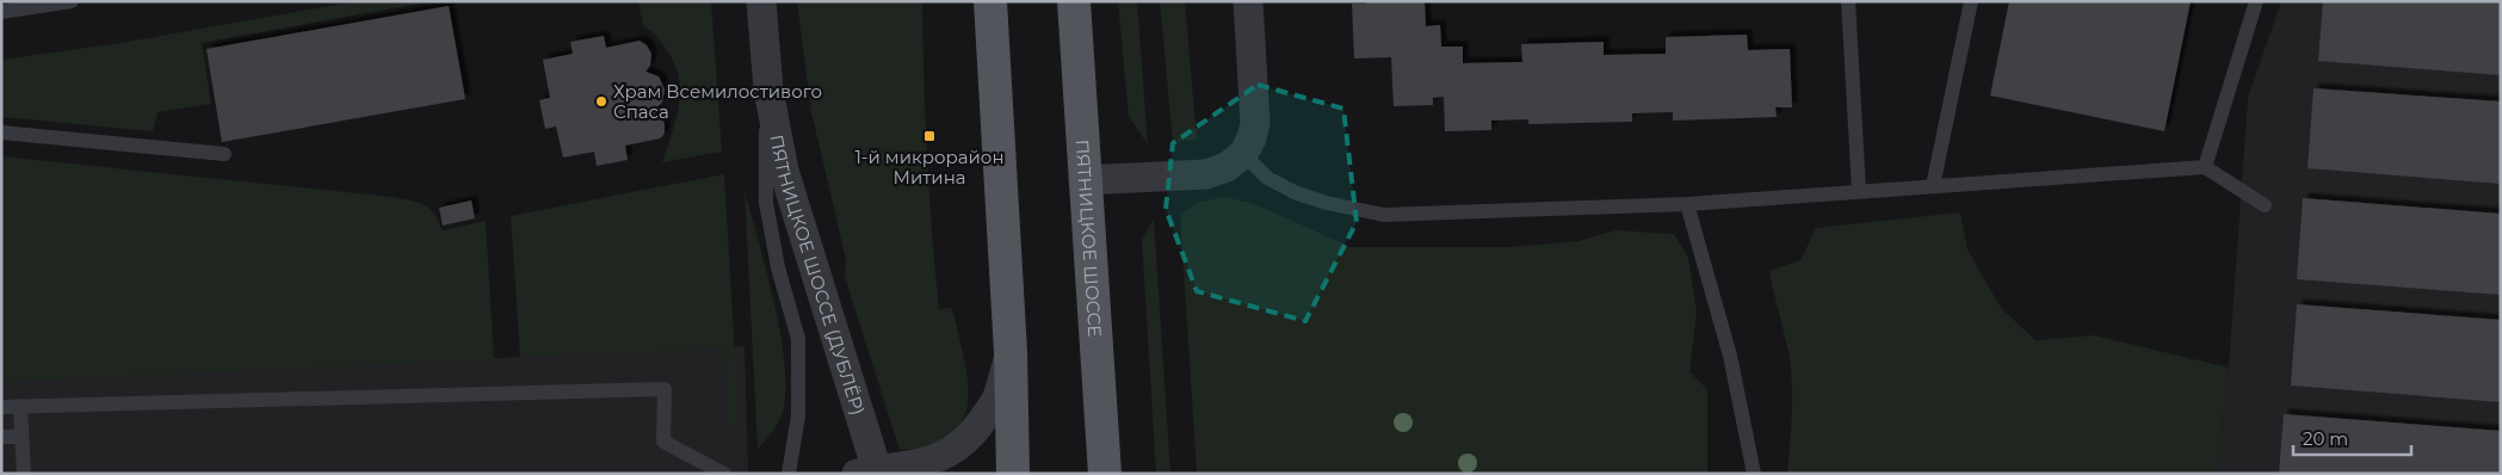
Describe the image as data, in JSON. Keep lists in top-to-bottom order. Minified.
{"streets":{"main road":["ПЯТНИЦКОЕ ШОССЕ"],"street":["ПЯТНИЦКОЕ ШОССЕ (ДУБЛЁР)"]},"places":{"other":["Храм Всемилостивого Спаса"],"transit":["1-й микрорайон Митина"]},"scale_bar":"20 m"}
